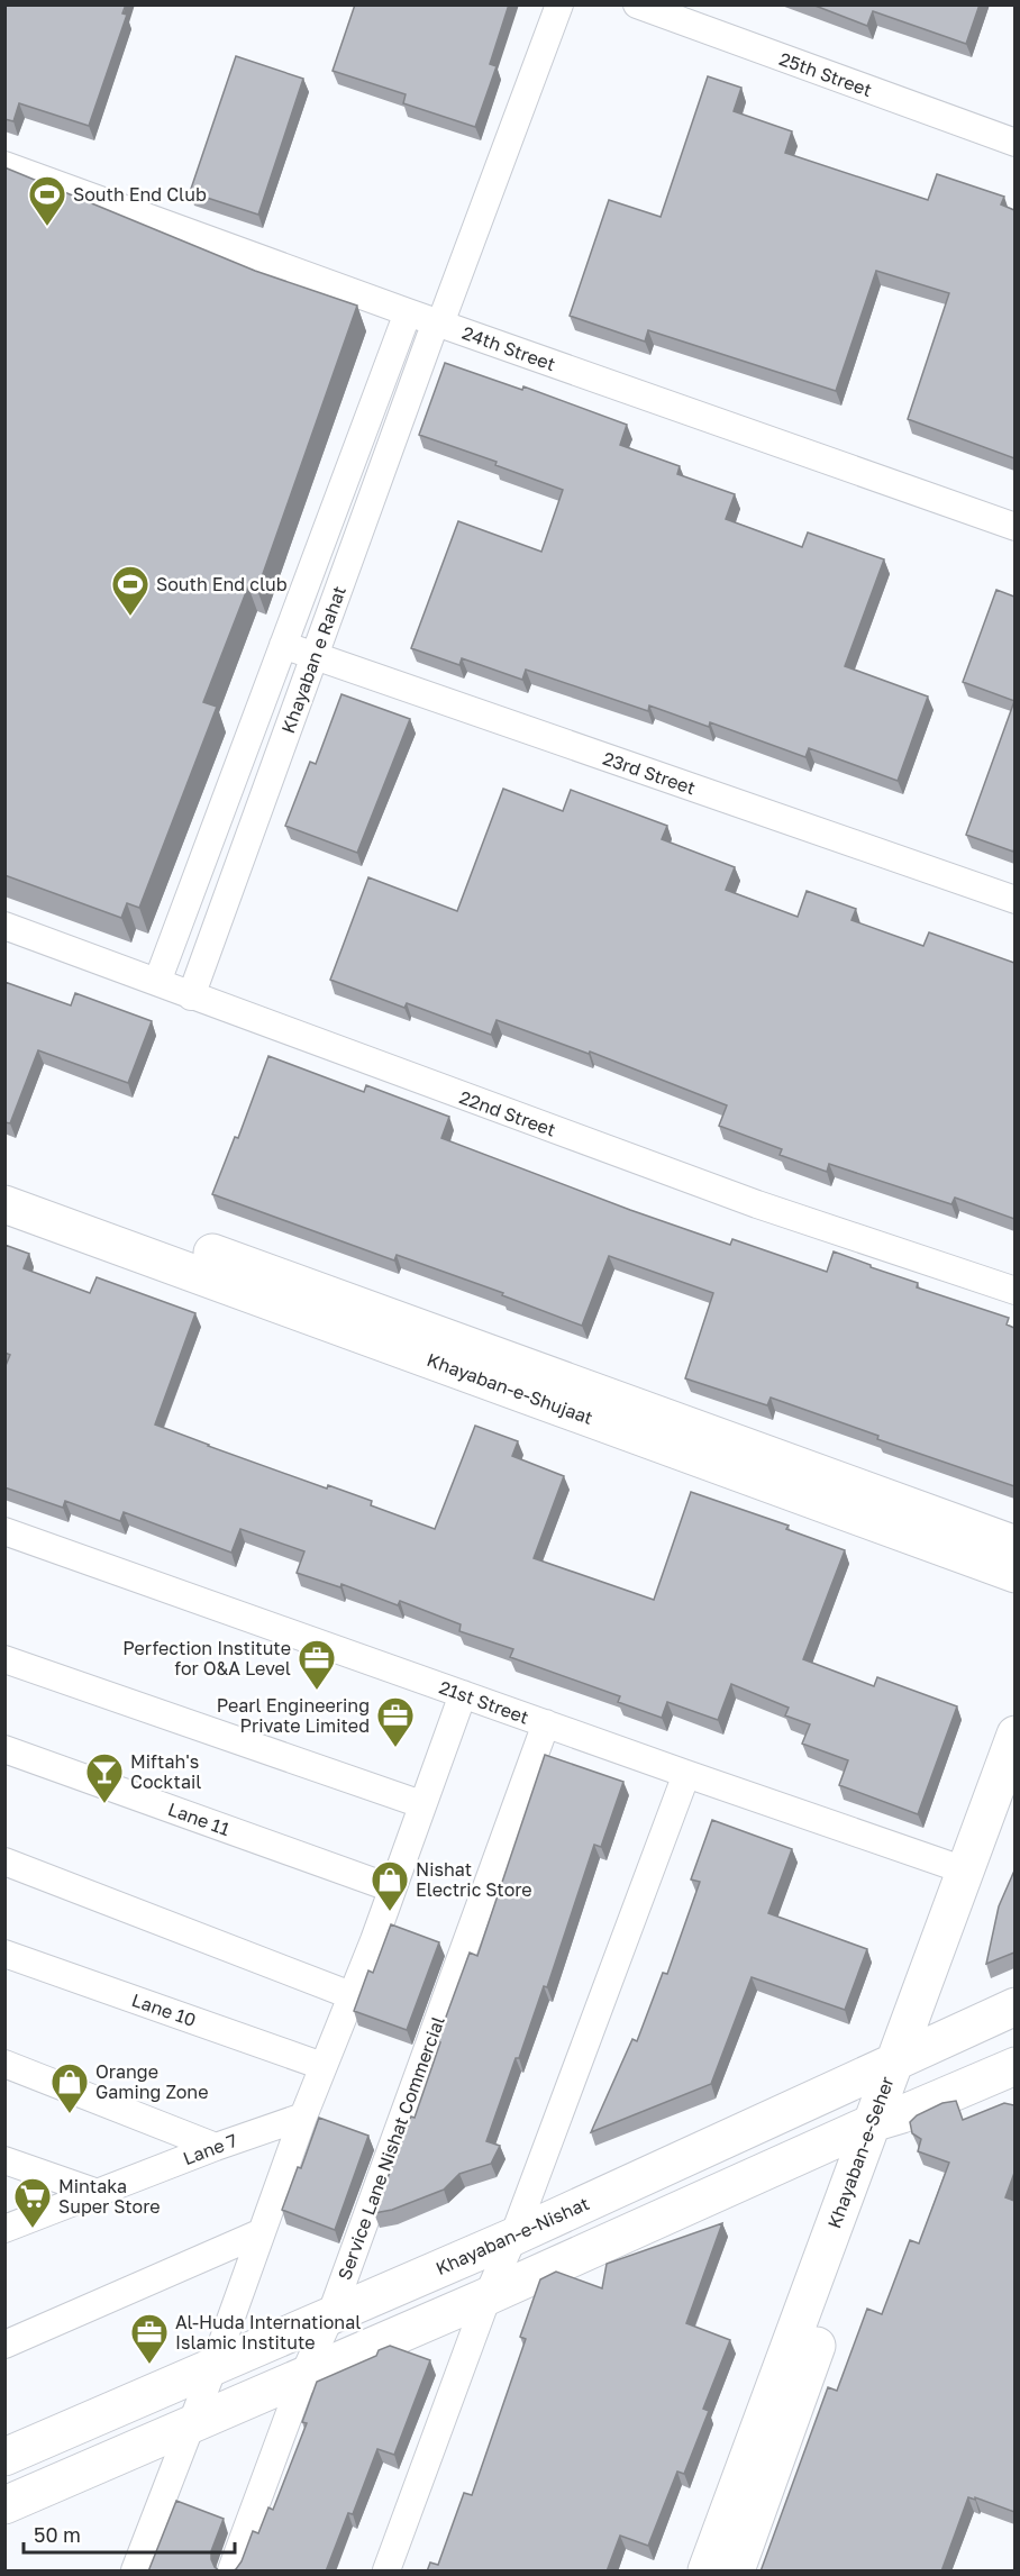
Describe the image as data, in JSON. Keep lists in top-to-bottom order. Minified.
{"streets":{"street":["25th Street","24th Street","Khayaban e Rahat","23rd Street","22nd Street","Khayaban-e-Shujaat","21st Street","Lane 11","Lane 10","Service Lane Nishat Commercial","Lane 7","Khayaban-e-Seher","Khayaban-e-Nishat"]},"crossings":[["24th Street","Khayaban e Rahat"],["Khayaban e Rahat","23rd Street"],["Khayaban e Rahat","22nd Street"],["21st Street","Service Lane Nishat Commercial"],["21st Street","Khayaban-e-Seher"],["Service Lane Nishat Commercial","Khayaban-e-Nishat"],["Khayaban-e-Seher","Khayaban-e-Nishat"]],"places":{"sports":["South End Club","South End club"],"office":["Perfection Institute for O&A Level","Pearl Engineering Private Limited","Al-Huda International Islamic Institute"],"bar":["Miftah's Cocktail"],"shop":["Nishat Electric Store","Orange Gaming Zone"],"supermarket":["Mintaka Super Store"]},"scale_bar":"50 m"}
